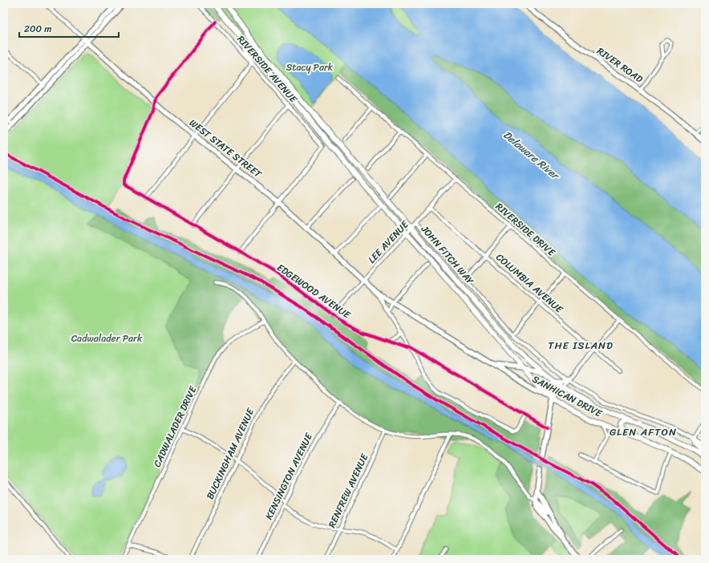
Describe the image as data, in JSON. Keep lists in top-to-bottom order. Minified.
{"streets":{"highway":["JOHN FITCH WAY","SANHICAN DRIVE"],"main road":["RIVER ROAD","WEST STATE STREET"],"street":["RIVERSIDE AVENUE","RIVERSIDE DRIVE","LEE AVENUE","COLUMBIA AVENUE","EDGEWOOD AVENUE","CADWALADER DRIVE","BUCKINGHAM AVENUE","KENSINGTON AVENUE","RENFREW AVENUE"]},"crossings":[["RIVERSIDE AVENUE","WEST STATE STREET"],["WEST STATE STREET","LEE AVENUE"],["WEST STATE STREET","EDGEWOOD AVENUE"],["WEST STATE STREET","SANHICAN DRIVE"],["RIVERSIDE DRIVE","LEE AVENUE"],["LEE AVENUE","JOHN FITCH WAY"],["LEE AVENUE","COLUMBIA AVENUE"],["LEE AVENUE","EDGEWOOD AVENUE"],["JOHN FITCH WAY","SANHICAN DRIVE"]],"districts":["THE ISLAND","GLEN AFTON"],"water":["Delaware River"],"parks":["Stacy Park","Cadwalader Park"],"scale_bar":"200 m"}
